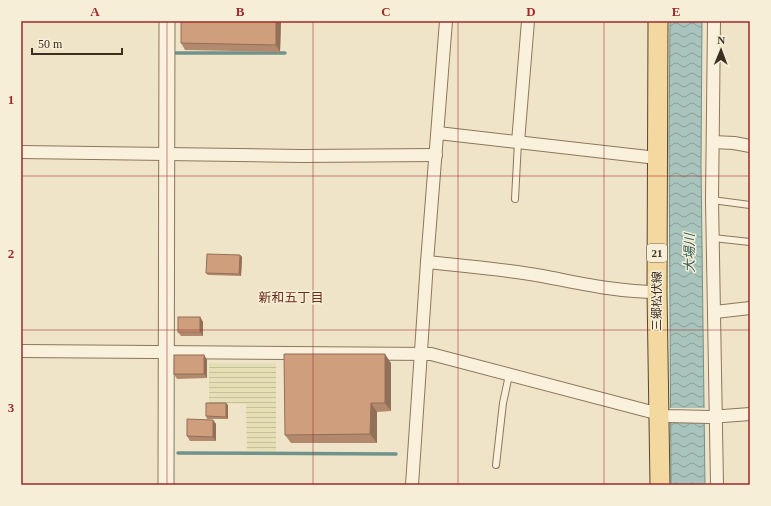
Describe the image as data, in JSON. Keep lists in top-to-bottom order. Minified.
{"streets":{"main road":["21","三郷松伏線"]},"districts":["新和五丁目"],"water":["大場川"],"scale_bar":"50 m","north":"top","grid":{"columns":["A","B","C","D","E"],"rows":["1","2","3"]}}
